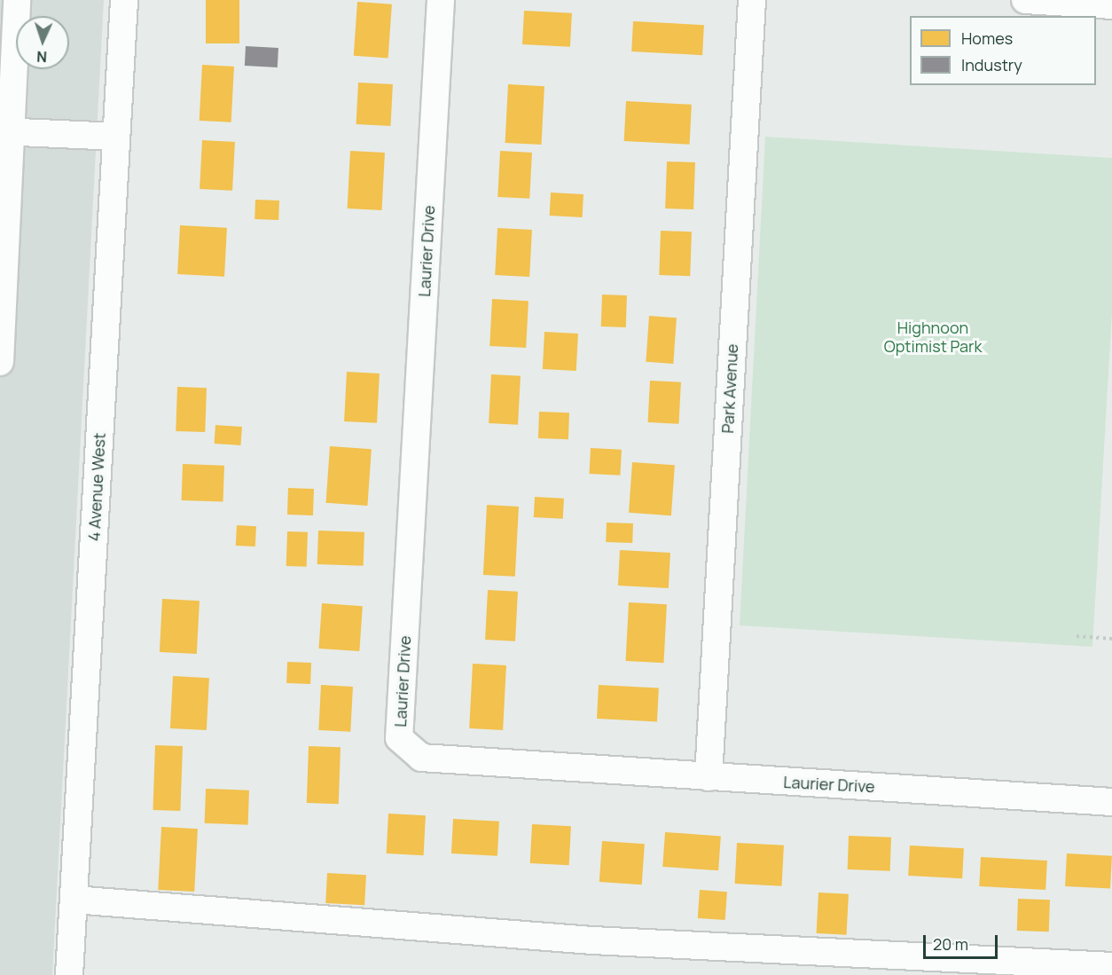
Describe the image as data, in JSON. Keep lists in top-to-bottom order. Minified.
{"streets":{"street":["Laurier Drive","Park Avenue","4 Avenue West"]},"crossings":[["Laurier Drive","Park Avenue"]],"parks":["Highnoon Optimist Park"],"legend":["Homes","Industry"],"scale_bar":"20 m","north":"bottom"}
